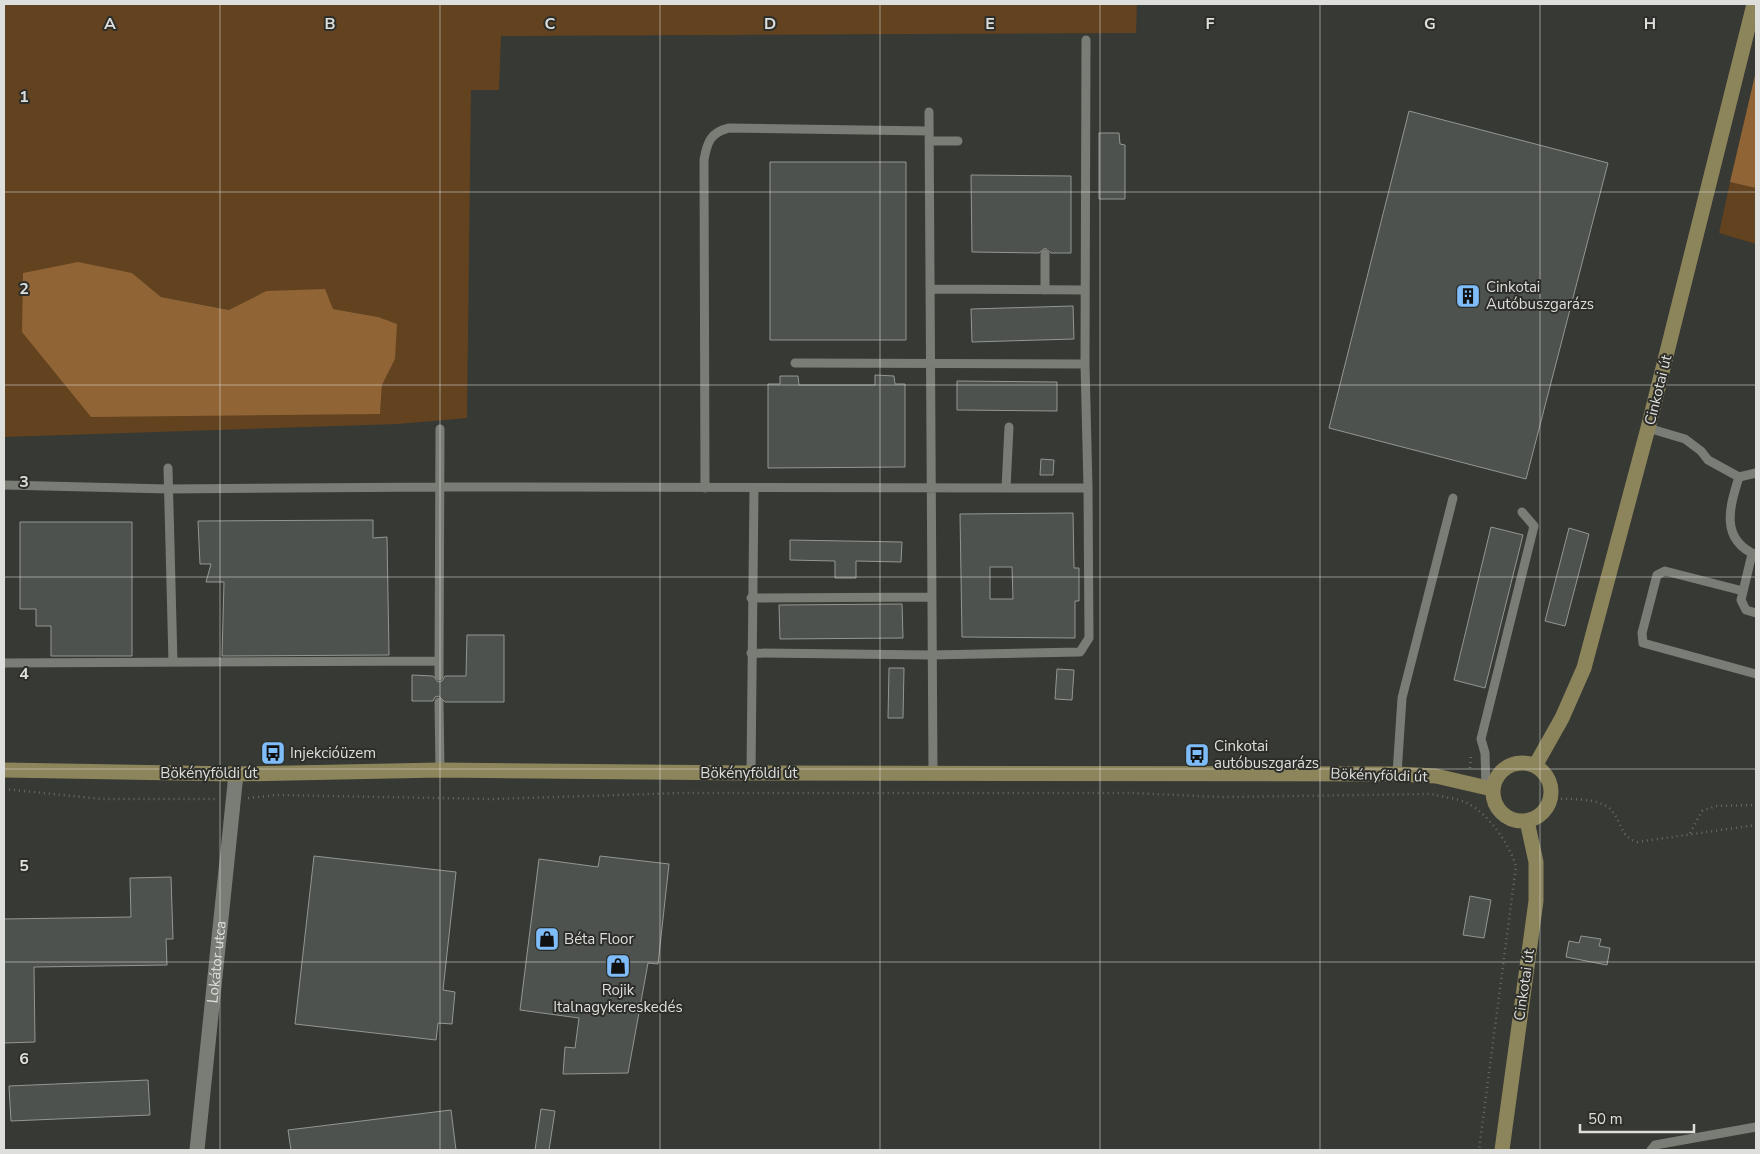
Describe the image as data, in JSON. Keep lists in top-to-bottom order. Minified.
{"streets":{"street":["Cinkotai út","Bökényföldi út","Lokátor utca"]},"crossings":[["Cinkotai út","Bökényföldi út"],["Bökényföldi út","Lokátor utca"]],"places":{"building":["Cinkotai Autóbuszgarázs"],"bus stop":["Injekcióüzem","Cinkotai autóbuszgarázs"],"shop":["Béta Floor","Rojik Italnagykereskedés"]},"scale_bar":"50 m","grid":{"columns":["A","B","C","D","E","F","G","H"],"rows":["1","2","3","4","5","6"]}}
